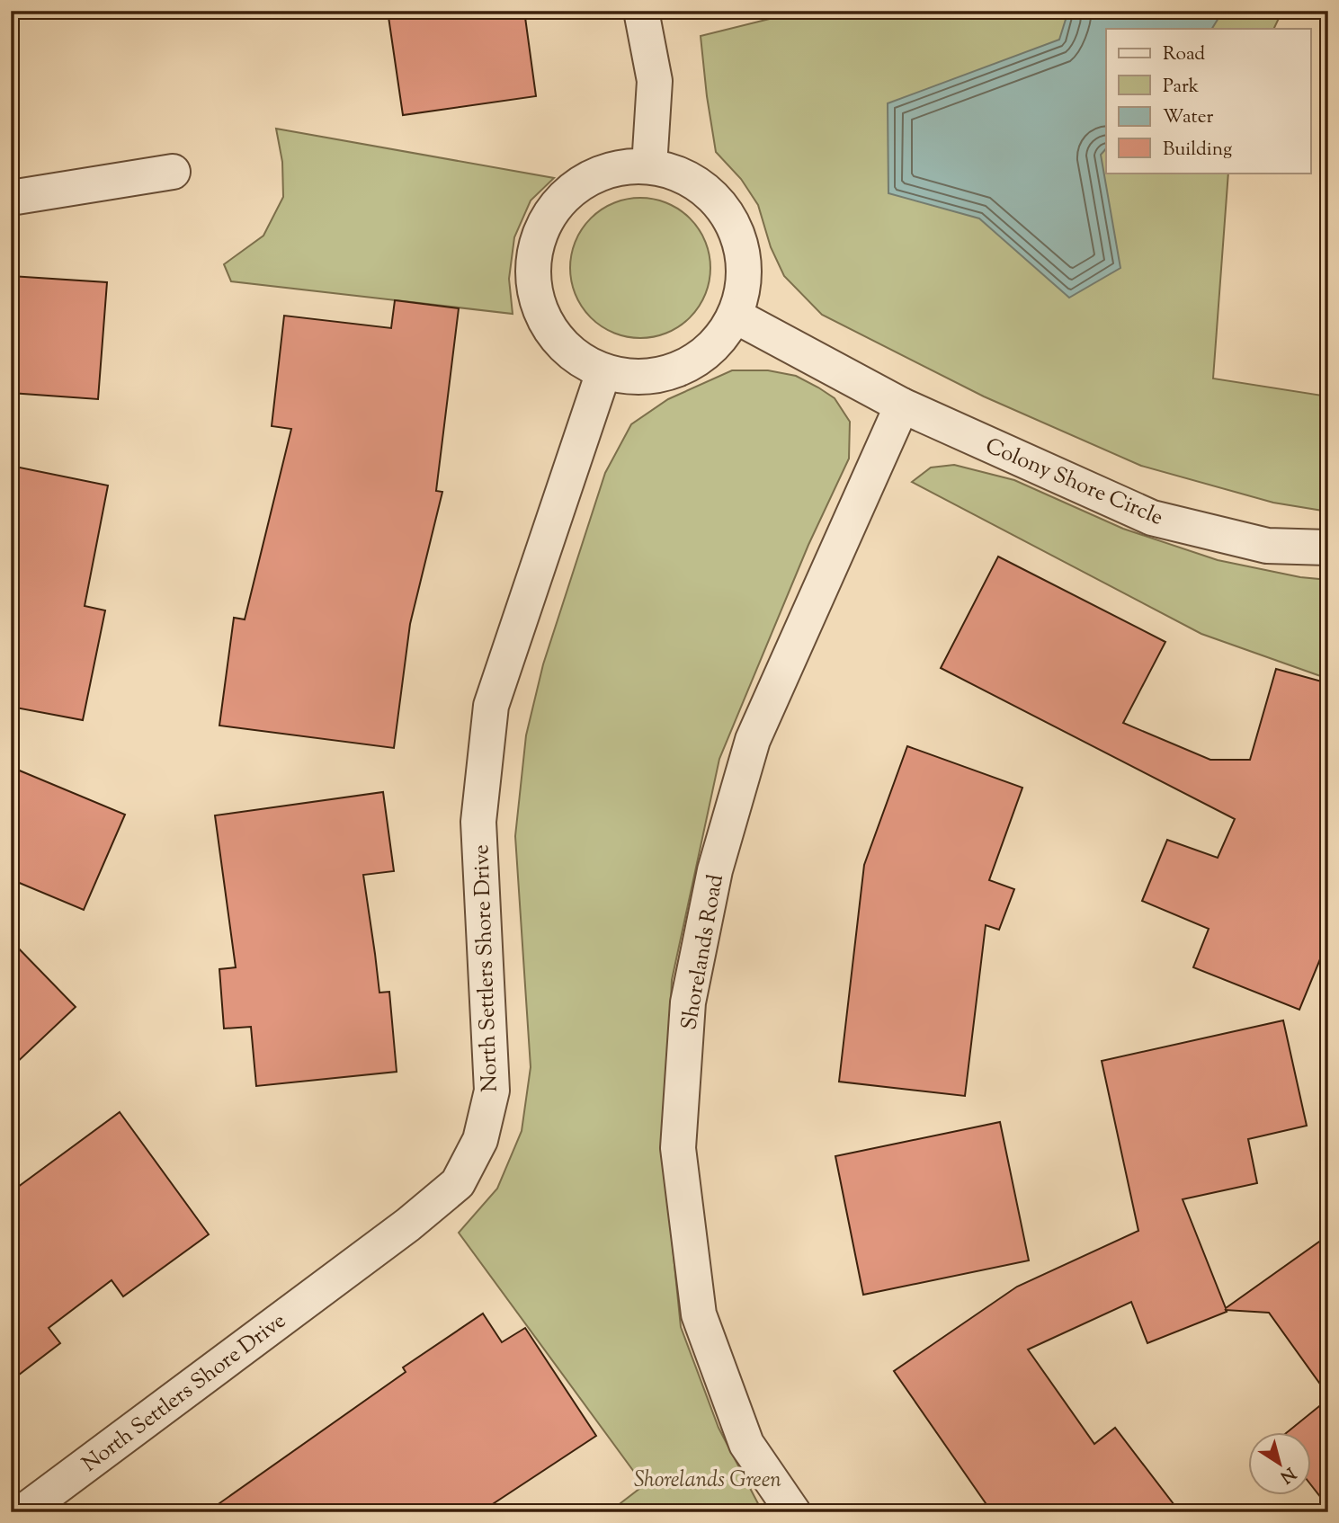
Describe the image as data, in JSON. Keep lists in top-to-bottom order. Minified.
{"streets":{"street":["Colony Shore Circle","Shorelands Road","North Settlers Shore Drive"]},"crossings":[["Colony Shore Circle","Shorelands Road"],["Colony Shore Circle","North Settlers Shore Drive"]],"parks":["Shorelands Green"],"legend":["Road","Park","Water","Building"],"north":"bottom right"}
